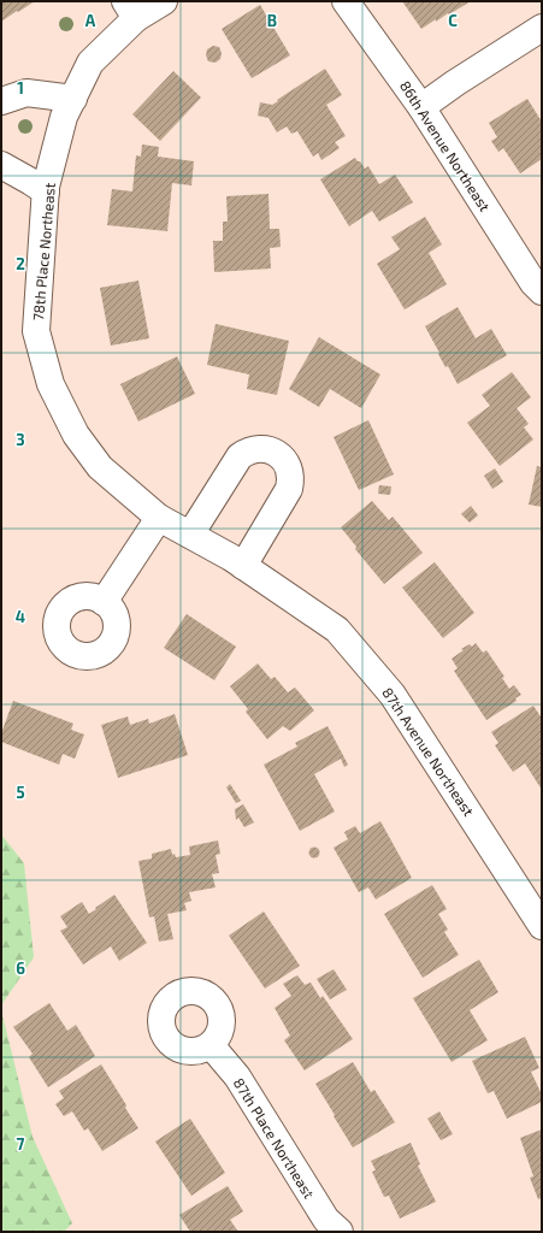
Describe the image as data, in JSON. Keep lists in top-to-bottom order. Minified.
{"streets":{"street":["86th Avenue Northeast","78th Place Northeast","87th Avenue Northeast","87th Place Northeast"]},"crossings":[["78th Place Northeast","87th Avenue Northeast"]],"grid":{"columns":["A","B","C"],"rows":["1","2","3","4","5","6","7"]}}
